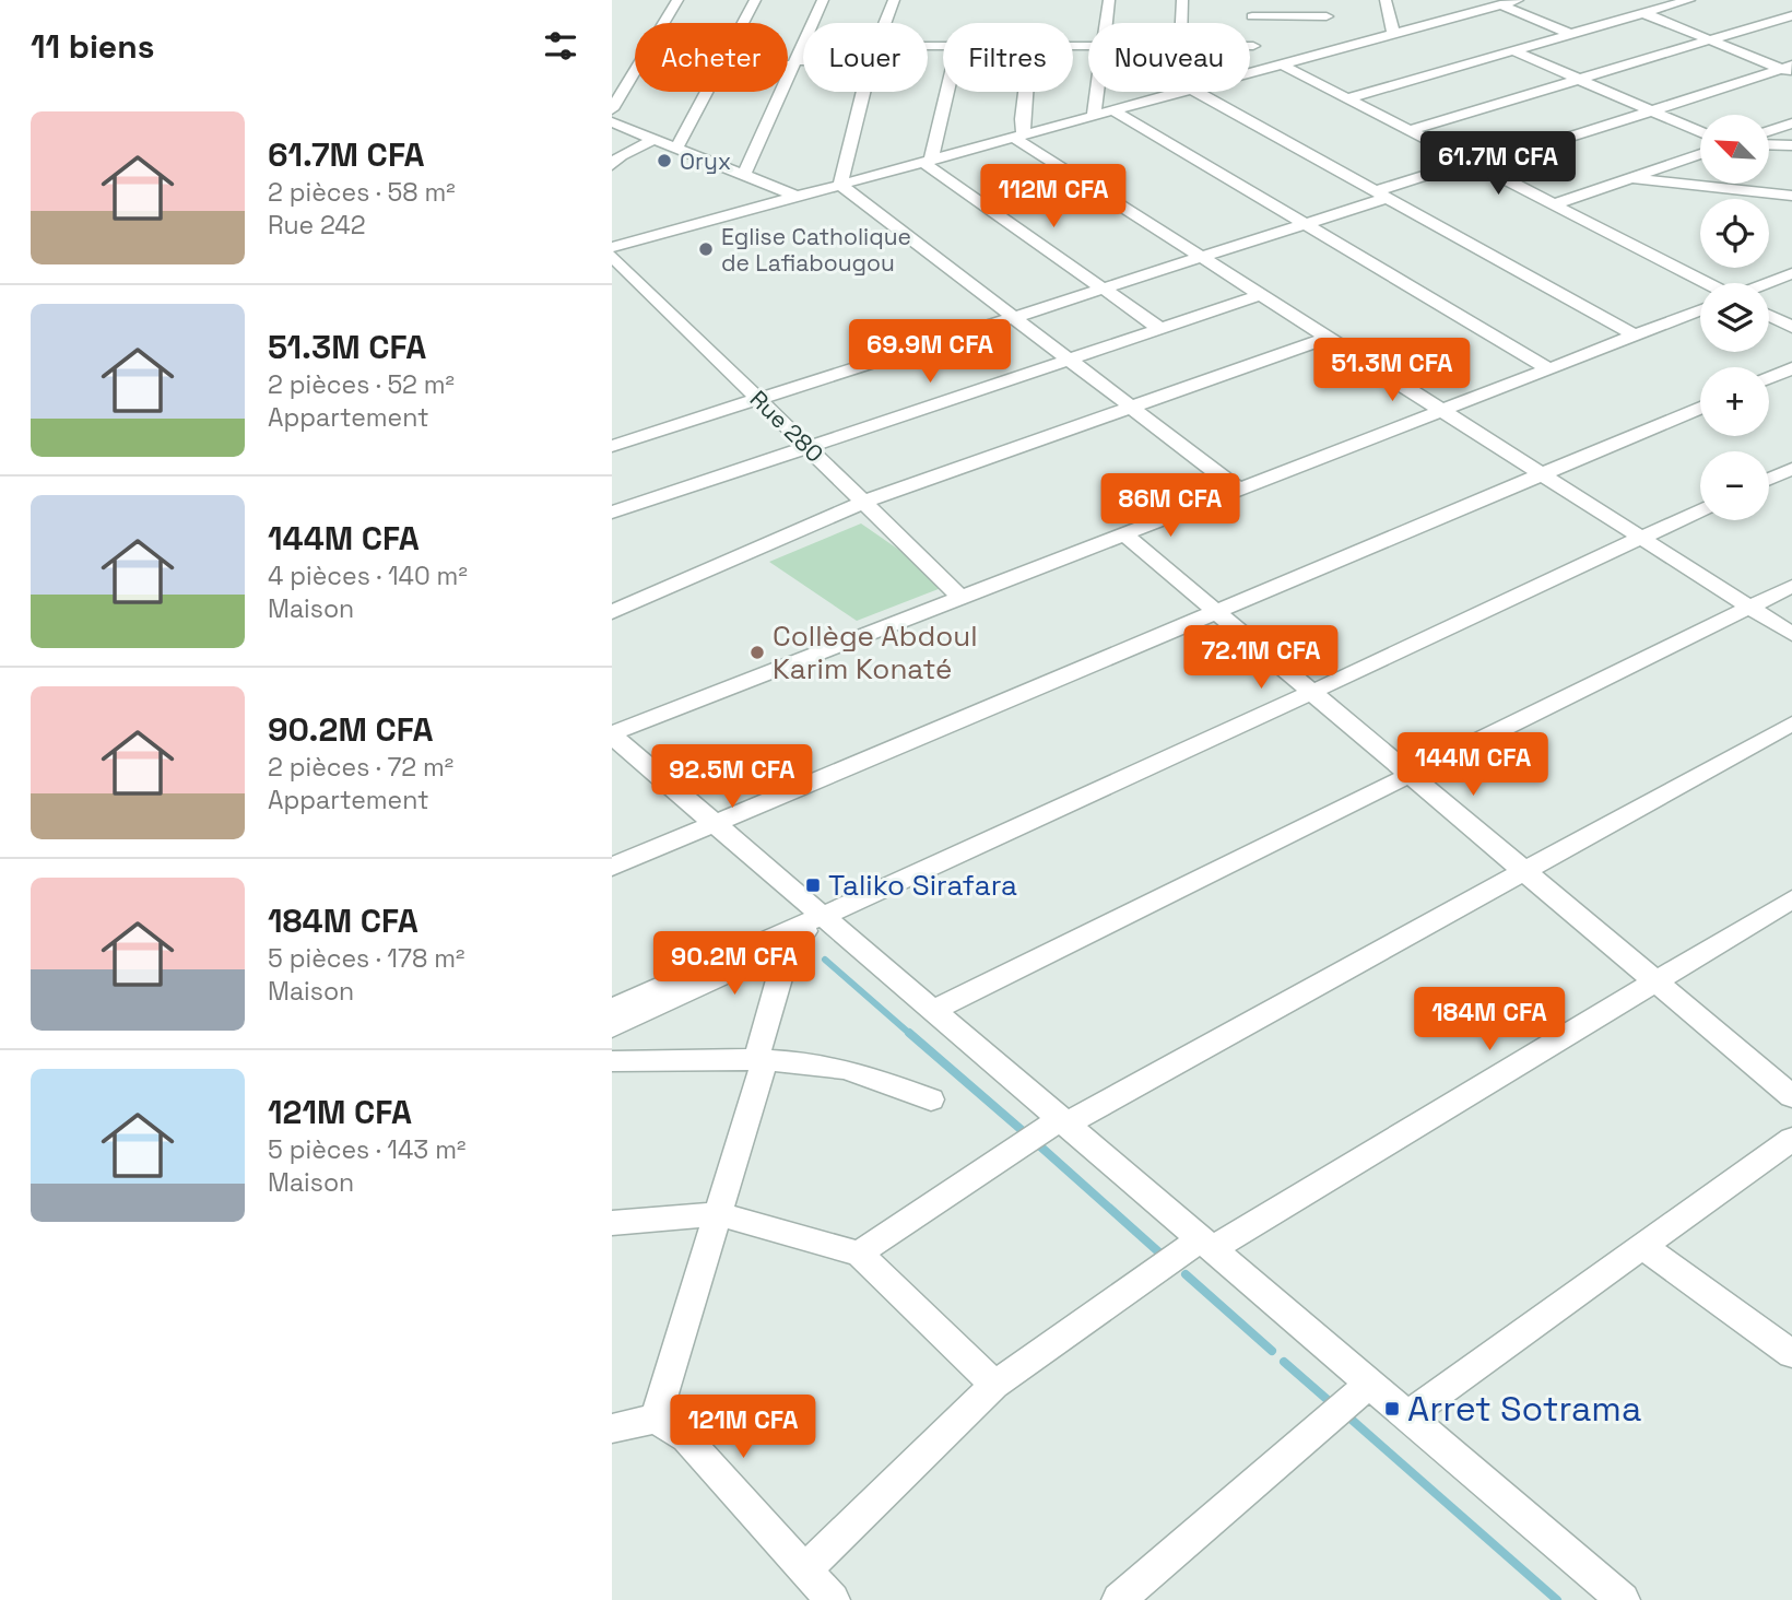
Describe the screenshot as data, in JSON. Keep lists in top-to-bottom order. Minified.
{"streets":{"street":["Rue 280"]},"places":{"other":["Oryx","Eglise Catholique de Lafiabougou","Collège Abdoul Karim Konaté"],"transit":["Taliko Sirafara","Arret Sotrama"]},"north":"top left","page":{"heading":"11 biens","chip":["Acheter","Louer","Filtres","Nouveau"],"list":[{"name":"61.7M CFA","note":"2 pièces · 58 m² · Rue 242"},{"name":"51.3M CFA","note":"2 pièces · 52 m² · Appartement"},{"name":"144M CFA","note":"4 pièces · 140 m² · Maison"},{"name":"90.2M CFA","note":"2 pièces · 72 m² · Appartement"},{"name":"184M CFA","note":"5 pièces · 178 m² · Maison"},{"name":"121M CFA","note":"5 pièces · 143 m² · Maison"}],"map_buttons":["+","−"],"price":["61.7M CFA","112M CFA","69.9M CFA","51.3M CFA","86M CFA","72.1M CFA","144M CFA","92.5M CFA","90.2M CFA","184M CFA","121M CFA"]}}
